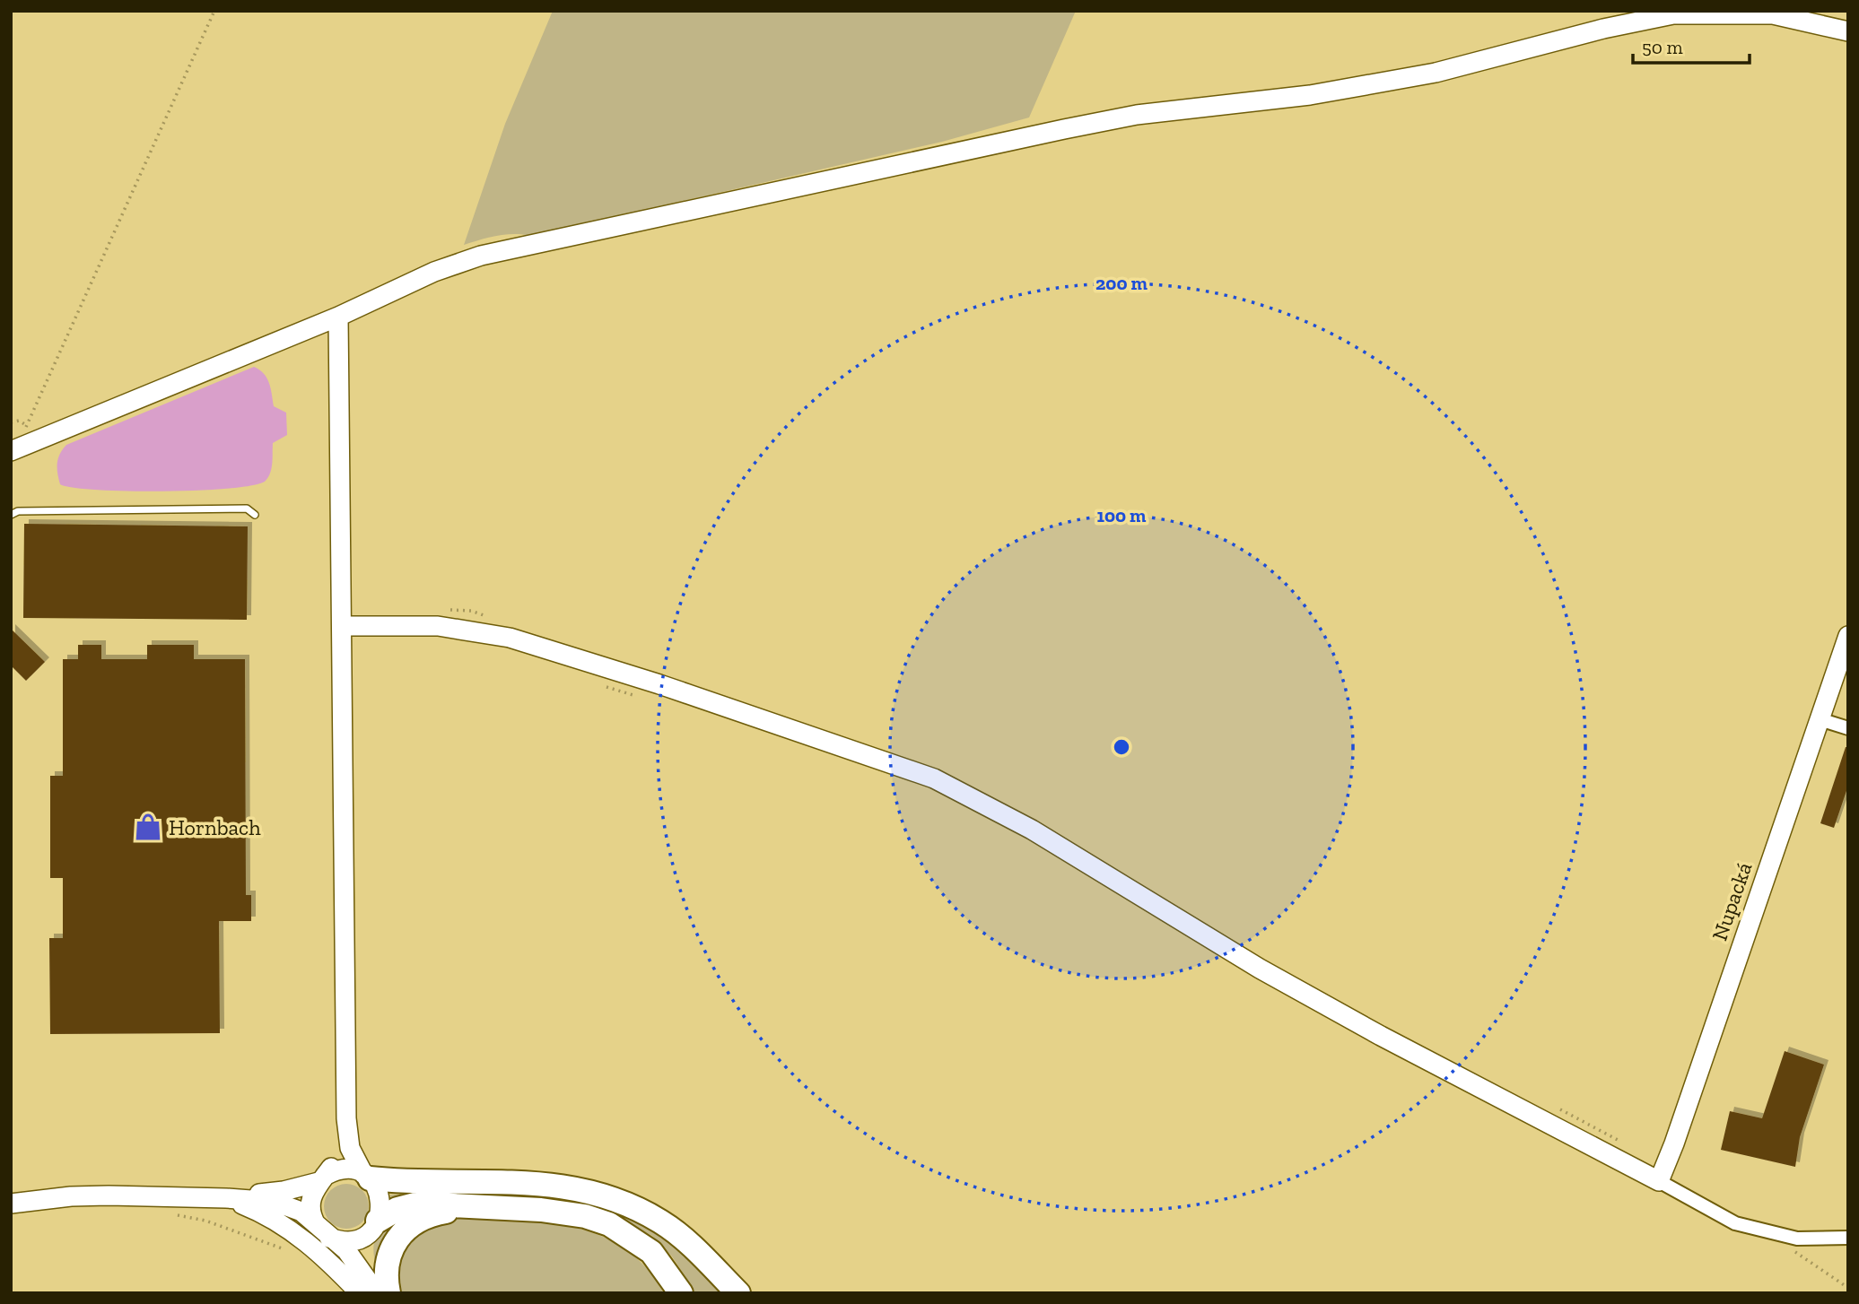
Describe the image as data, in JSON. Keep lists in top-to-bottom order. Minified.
{"streets":{"street":["Nupacká"]},"places":{"shop":["Hornbach"]},"scale_bar":"50 m","rings":["200 m","100 m"]}
